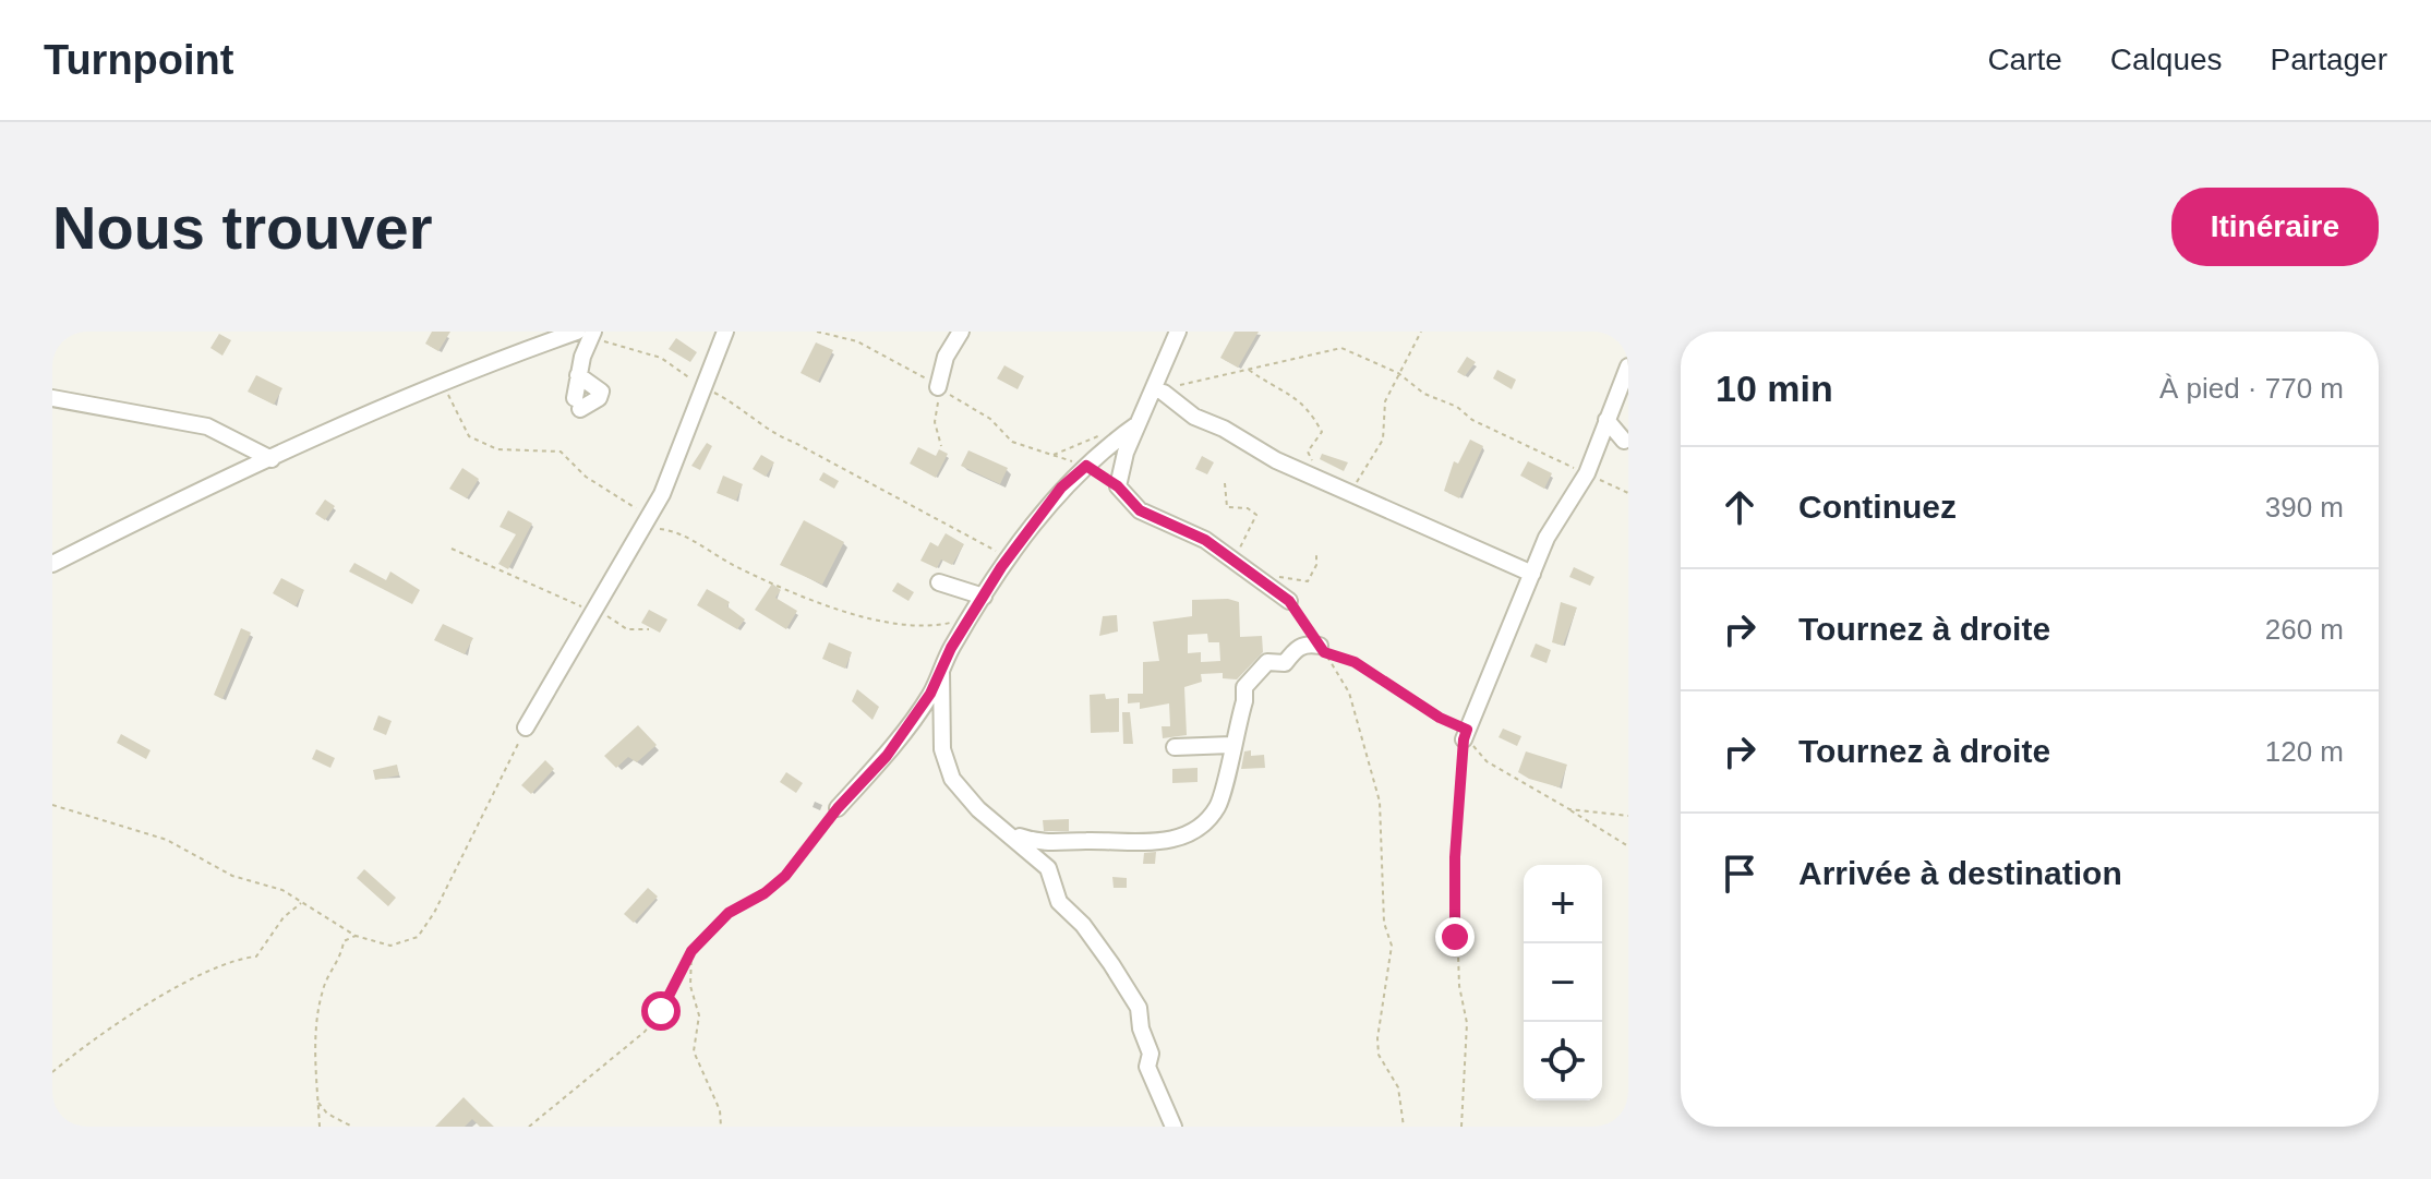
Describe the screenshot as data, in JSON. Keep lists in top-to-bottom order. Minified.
{"page":{"header":"Turnpoint","nav":["Carte","Calques","Partager"],"buttons":"Itinéraire","title":"Nous trouver","heading":["10 min","À pied · 770 m"],"list":[["Continuez","390 m"],["Tournez à droite","260 m"],["Tournez à droite","120 m"],"Arrivée à destination"],"map_buttons":["+","−"]}}
